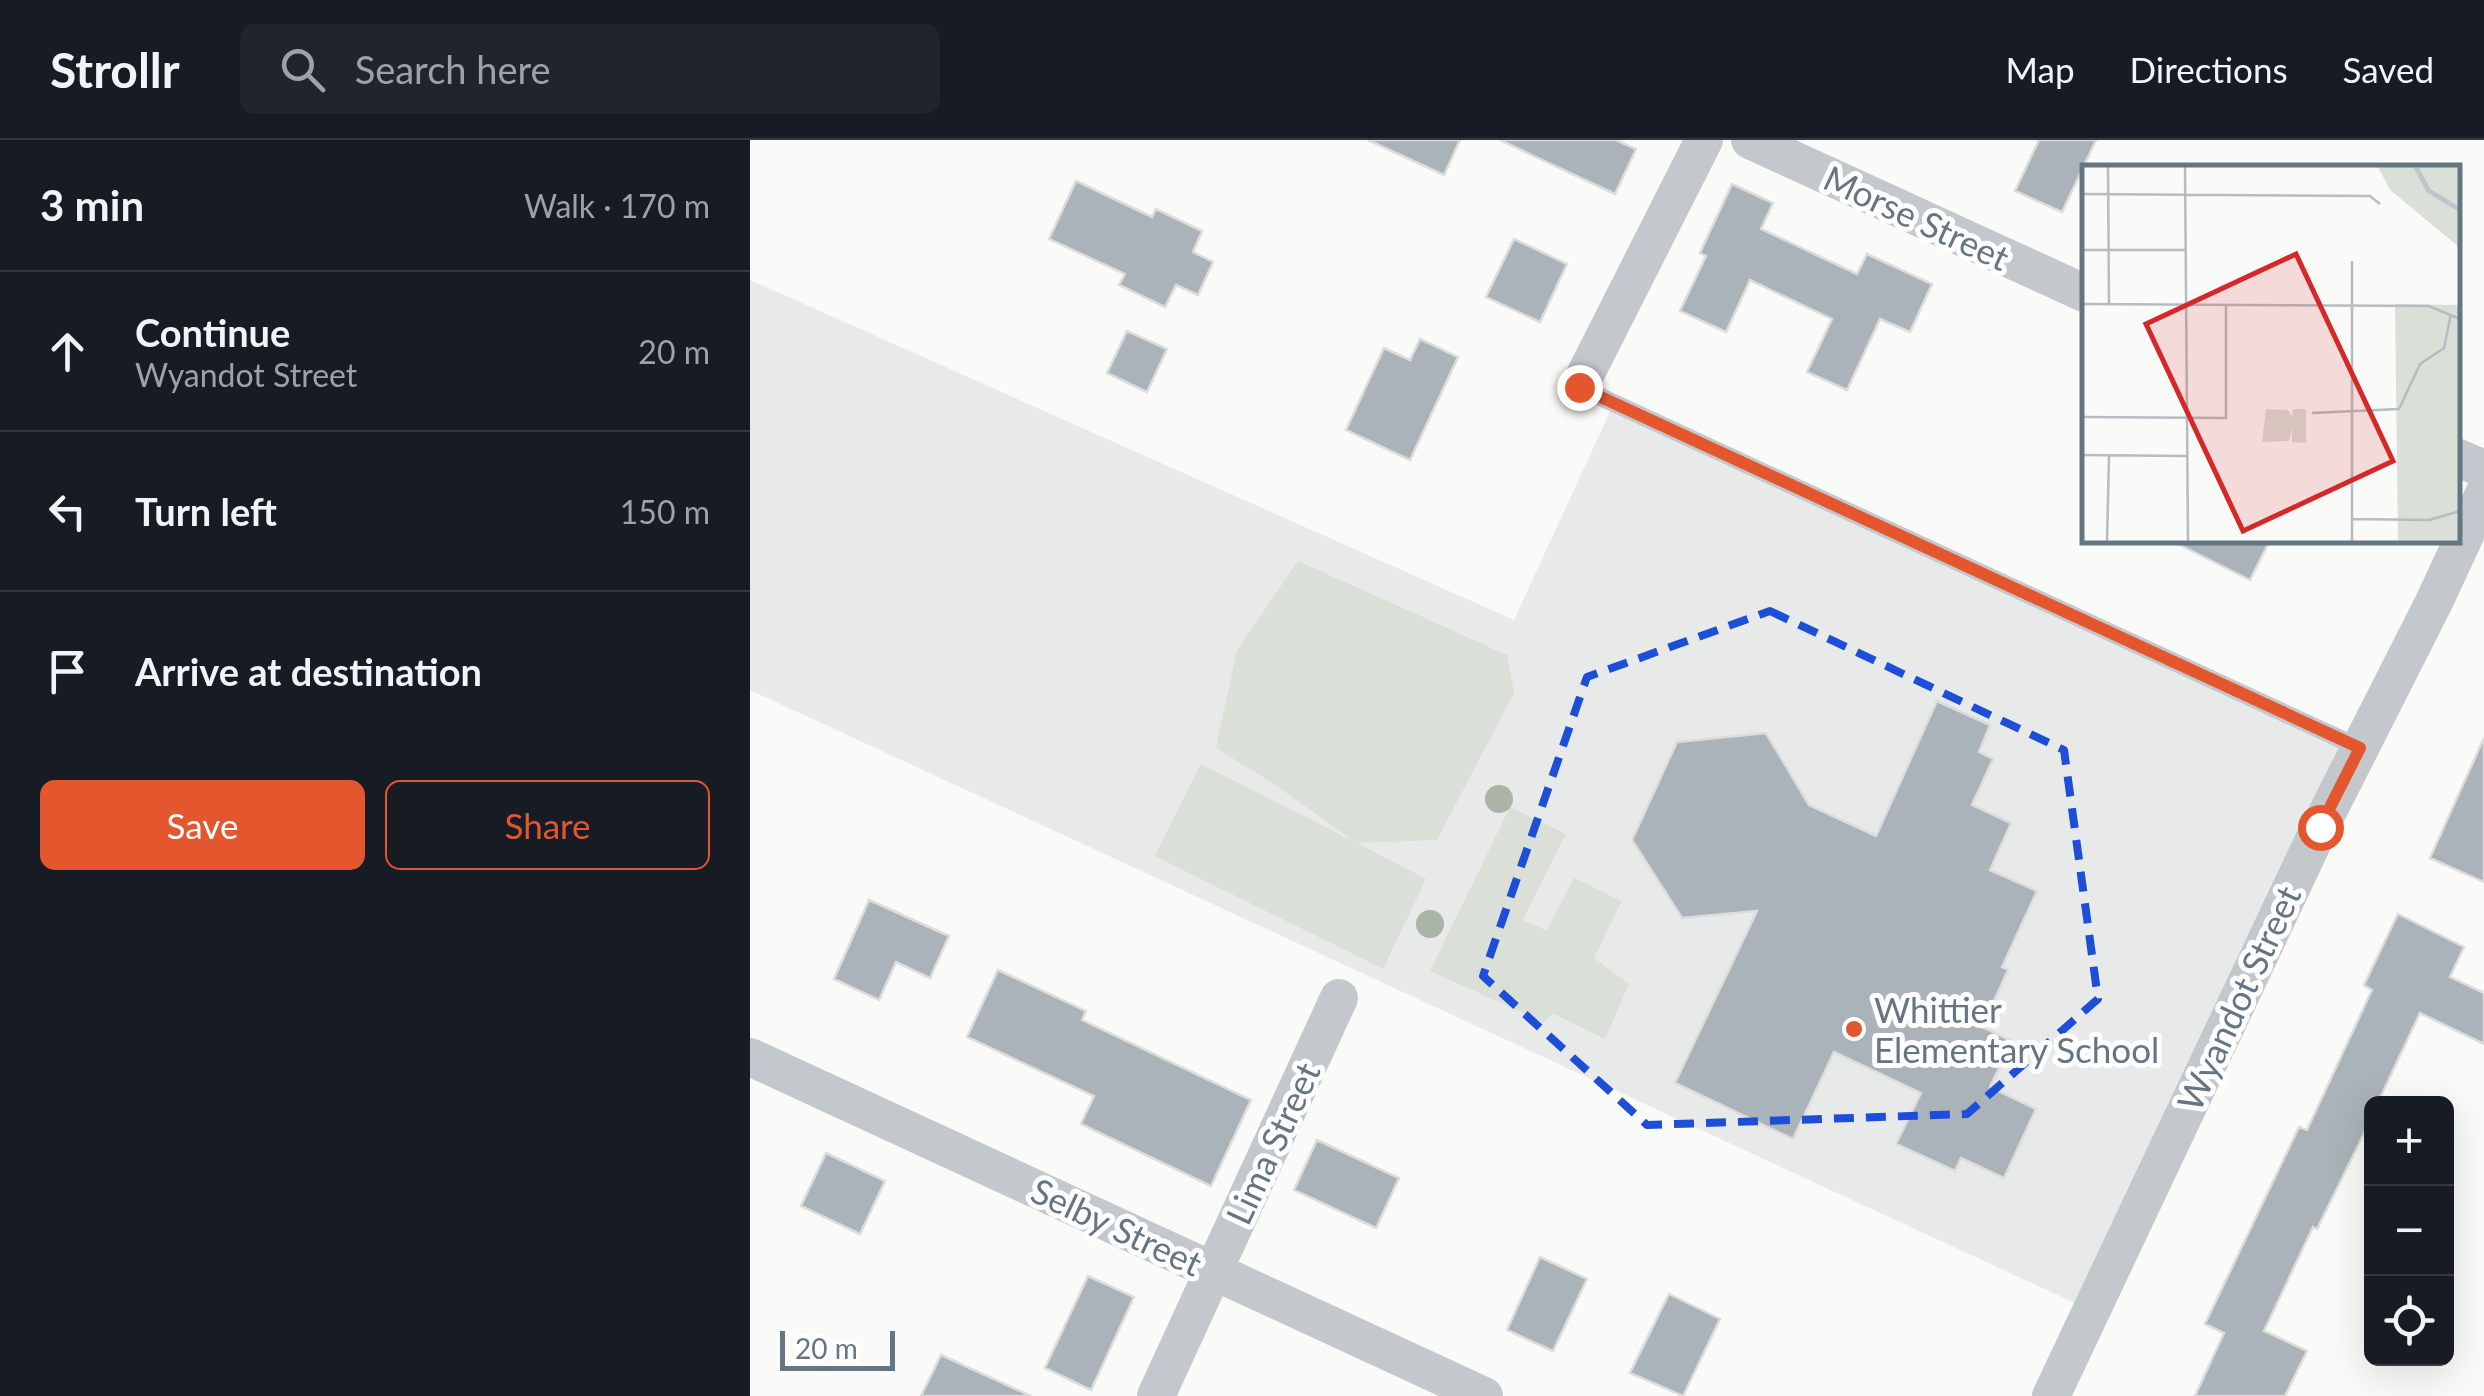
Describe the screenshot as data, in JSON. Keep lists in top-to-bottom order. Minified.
{"streets":{"street":["Morse Street","Wyandot Street","Lima Street","Selby Street"]},"crossings":[["Lima Street","Selby Street"]],"places":["Whittier Elementary School"],"scale_bar":"20 m","page":{"header":"Strollr","search":"Search here","nav":["Map","Directions","Saved"],"heading":["3 min","Walk · 170 m"],"list":[["Continue","Wyandot Street","20 m"],["Turn left","150 m"],"Arrive at destination"],"buttons":["Save","Share"],"map_buttons":["+","−"],"scale":"20 m"}}
